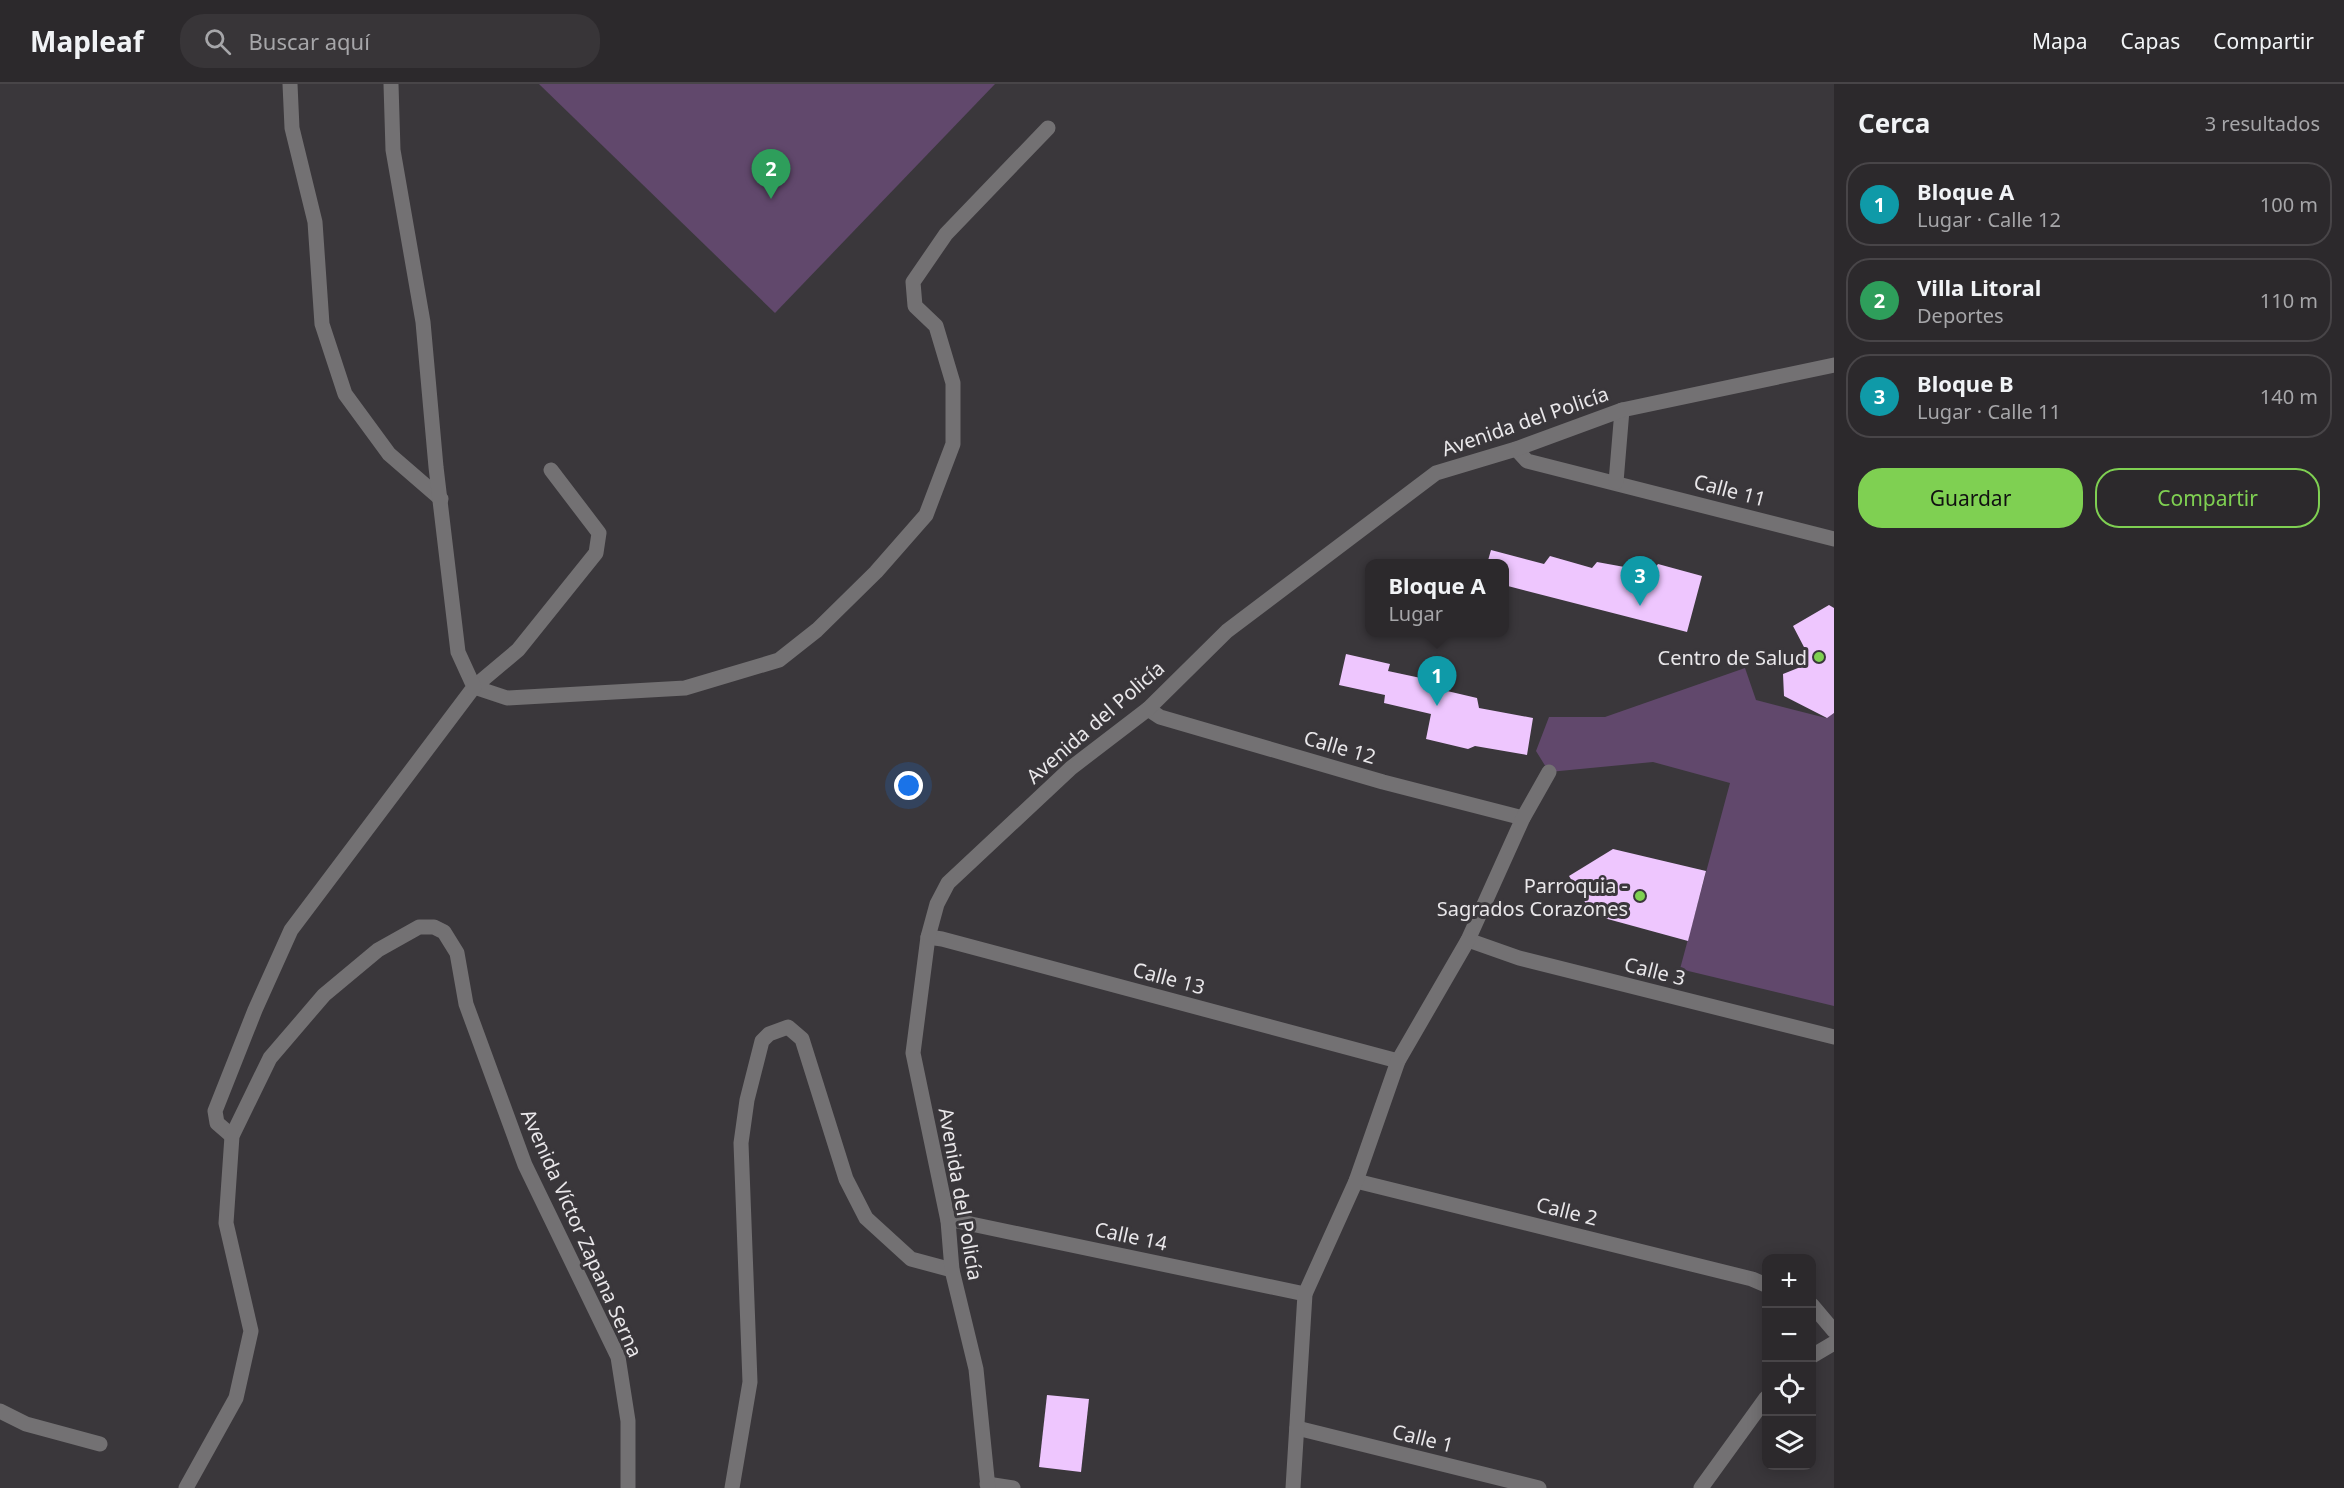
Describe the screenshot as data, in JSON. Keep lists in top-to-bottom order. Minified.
{"streets":{"street":["Avenida del Policía","Calle 11","Calle 12","Calle 3","Calle 13","Calle 2","Avenida Víctor Zapana Serna","Calle 14","Calle 1"]},"crossings":[["Avenida del Policía","Calle 11"],["Avenida del Policía","Calle 12"],["Avenida del Policía","Calle 13"],["Avenida del Policía","Calle 14"]],"places":["Centro de Salud","Parroquia - Sagrados Corazones"],"page":{"header":"Mapleaf","search":"Buscar aquí","nav":["Mapa","Capas","Compartir"],"heading":["Cerca","3 resultados"],"pins":["2","3","1"],"list":[{"mark":"1","name":"Bloque A","note":"Lugar · Calle 12","value":"100 m"},{"mark":"2","name":"Villa Litoral","note":"Deportes","value":"110 m"},{"mark":"3","name":"Bloque B","note":"Lugar · Calle 11","value":"140 m"}],"buttons":["Guardar","Compartir"],"popup":["Bloque A","Lugar"],"map_buttons":["+","−"]}}
